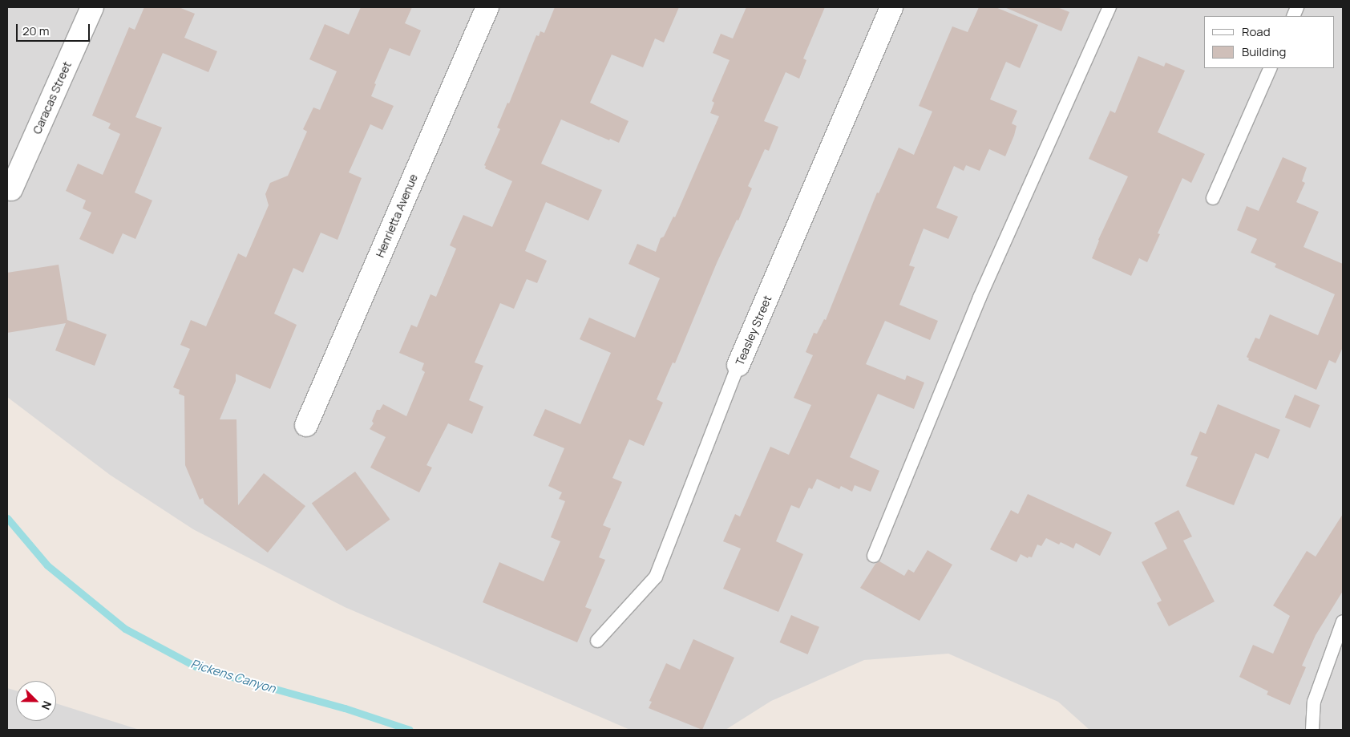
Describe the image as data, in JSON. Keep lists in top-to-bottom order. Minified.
{"streets":{"street":["Caracas Street","Henrietta Avenue","Teasley Street"]},"water":["Pickens Canyon"],"legend":["Road","Building"],"scale_bar":"20 m","north":"bottom right"}
